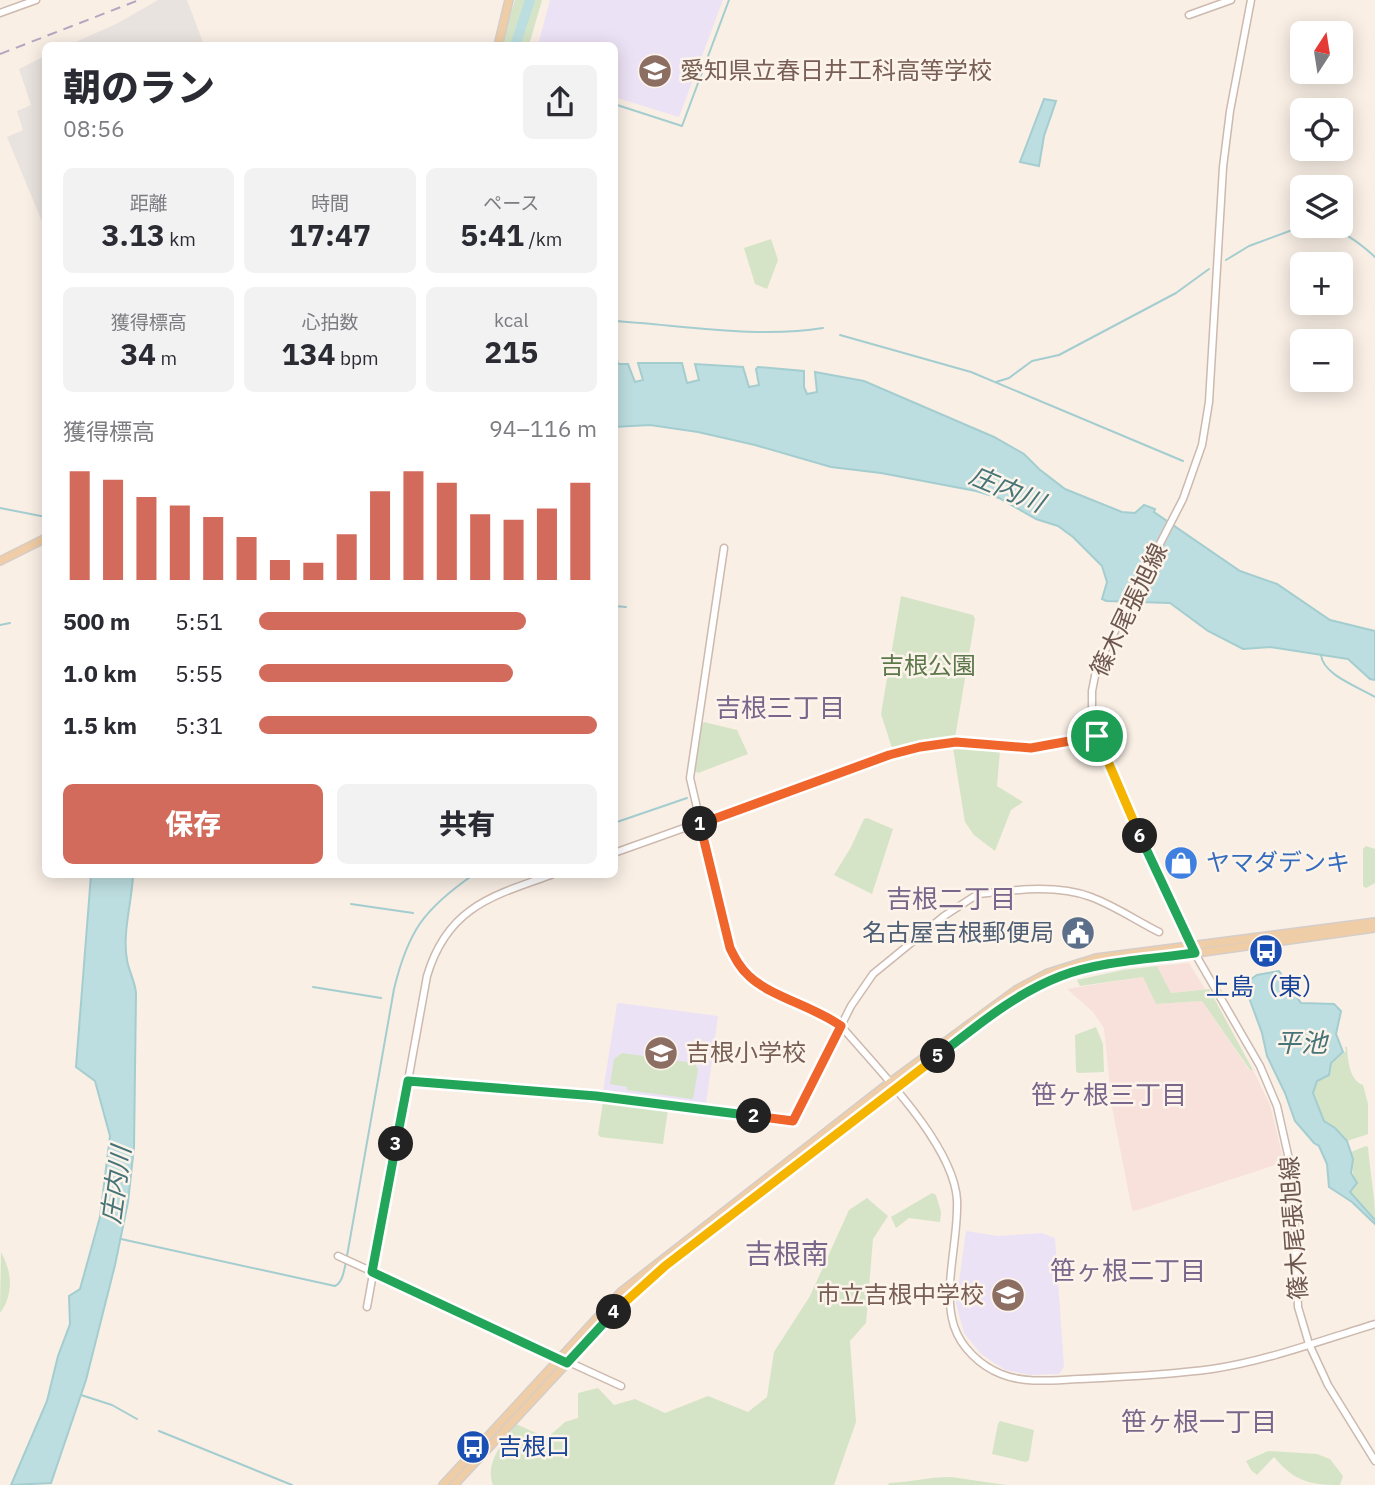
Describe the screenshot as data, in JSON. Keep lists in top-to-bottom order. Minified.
{"streets":{"street":["篠木尾張旭線"]},"districts":["吉根三丁目","吉根二丁目","笹ヶ根三丁目","吉根南","笹ヶ根二丁目","笹ヶ根一丁目"],"water":["庄内川","平池"],"parks":["吉根公園"],"places":{"school or university":["愛知県立春日井工科高等学校","吉根小学校","市立吉根中学校"],"shop":["ヤマダデンキ"],"public building":["名古屋吉根郵便局"],"bus stop":["上島（東）","吉根口"]},"north":"top","page":{"map_buttons":["+","−"],"heading":["朝のラン","08:56"],"stats":[["距離","3.13 km"],["時間","17:47"],["ペース","5:41 /km"],["獲得標高","34 m"],["心拍数","134 bpm"],["kcal","215"]],"chart":["獲得標高","94–116 m"],"list":[{"name":"500 m","note":"5:51"},{"name":"1.0 km","note":"5:55"},{"name":"1.5 km","note":"5:31"}],"buttons":["保存","共有"],"pins":["1","6","5","2","3","4"]}}
